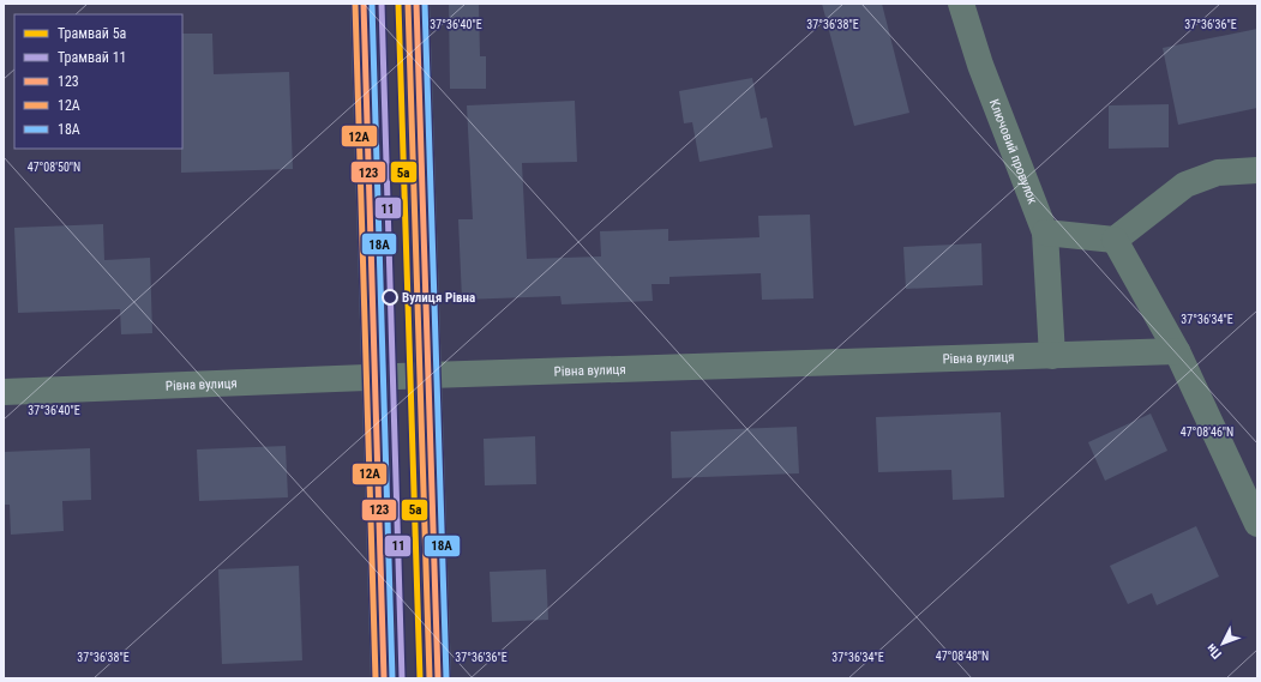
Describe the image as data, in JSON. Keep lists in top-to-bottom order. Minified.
{"streets":{"street":["Ключовий провулок","Рівна вулиця"]},"crossings":[["Ключовий провулок","Рівна вулиця"]],"places":["Вулиця Рівна"],"lines":["tram line 5а","tram line 11","transit line 123","transit line 12А","transit line 18А"],"legend":["Трамвай 5а","Трамвай 11","123","12А","18А"],"north":"bottom left","coordinates":["37°36'40\"E","37°36'38\"E","37°36'36\"E","47°08'50\"N","37°36'34\"E","47°08'46\"N","47°08'48\"N"]}
